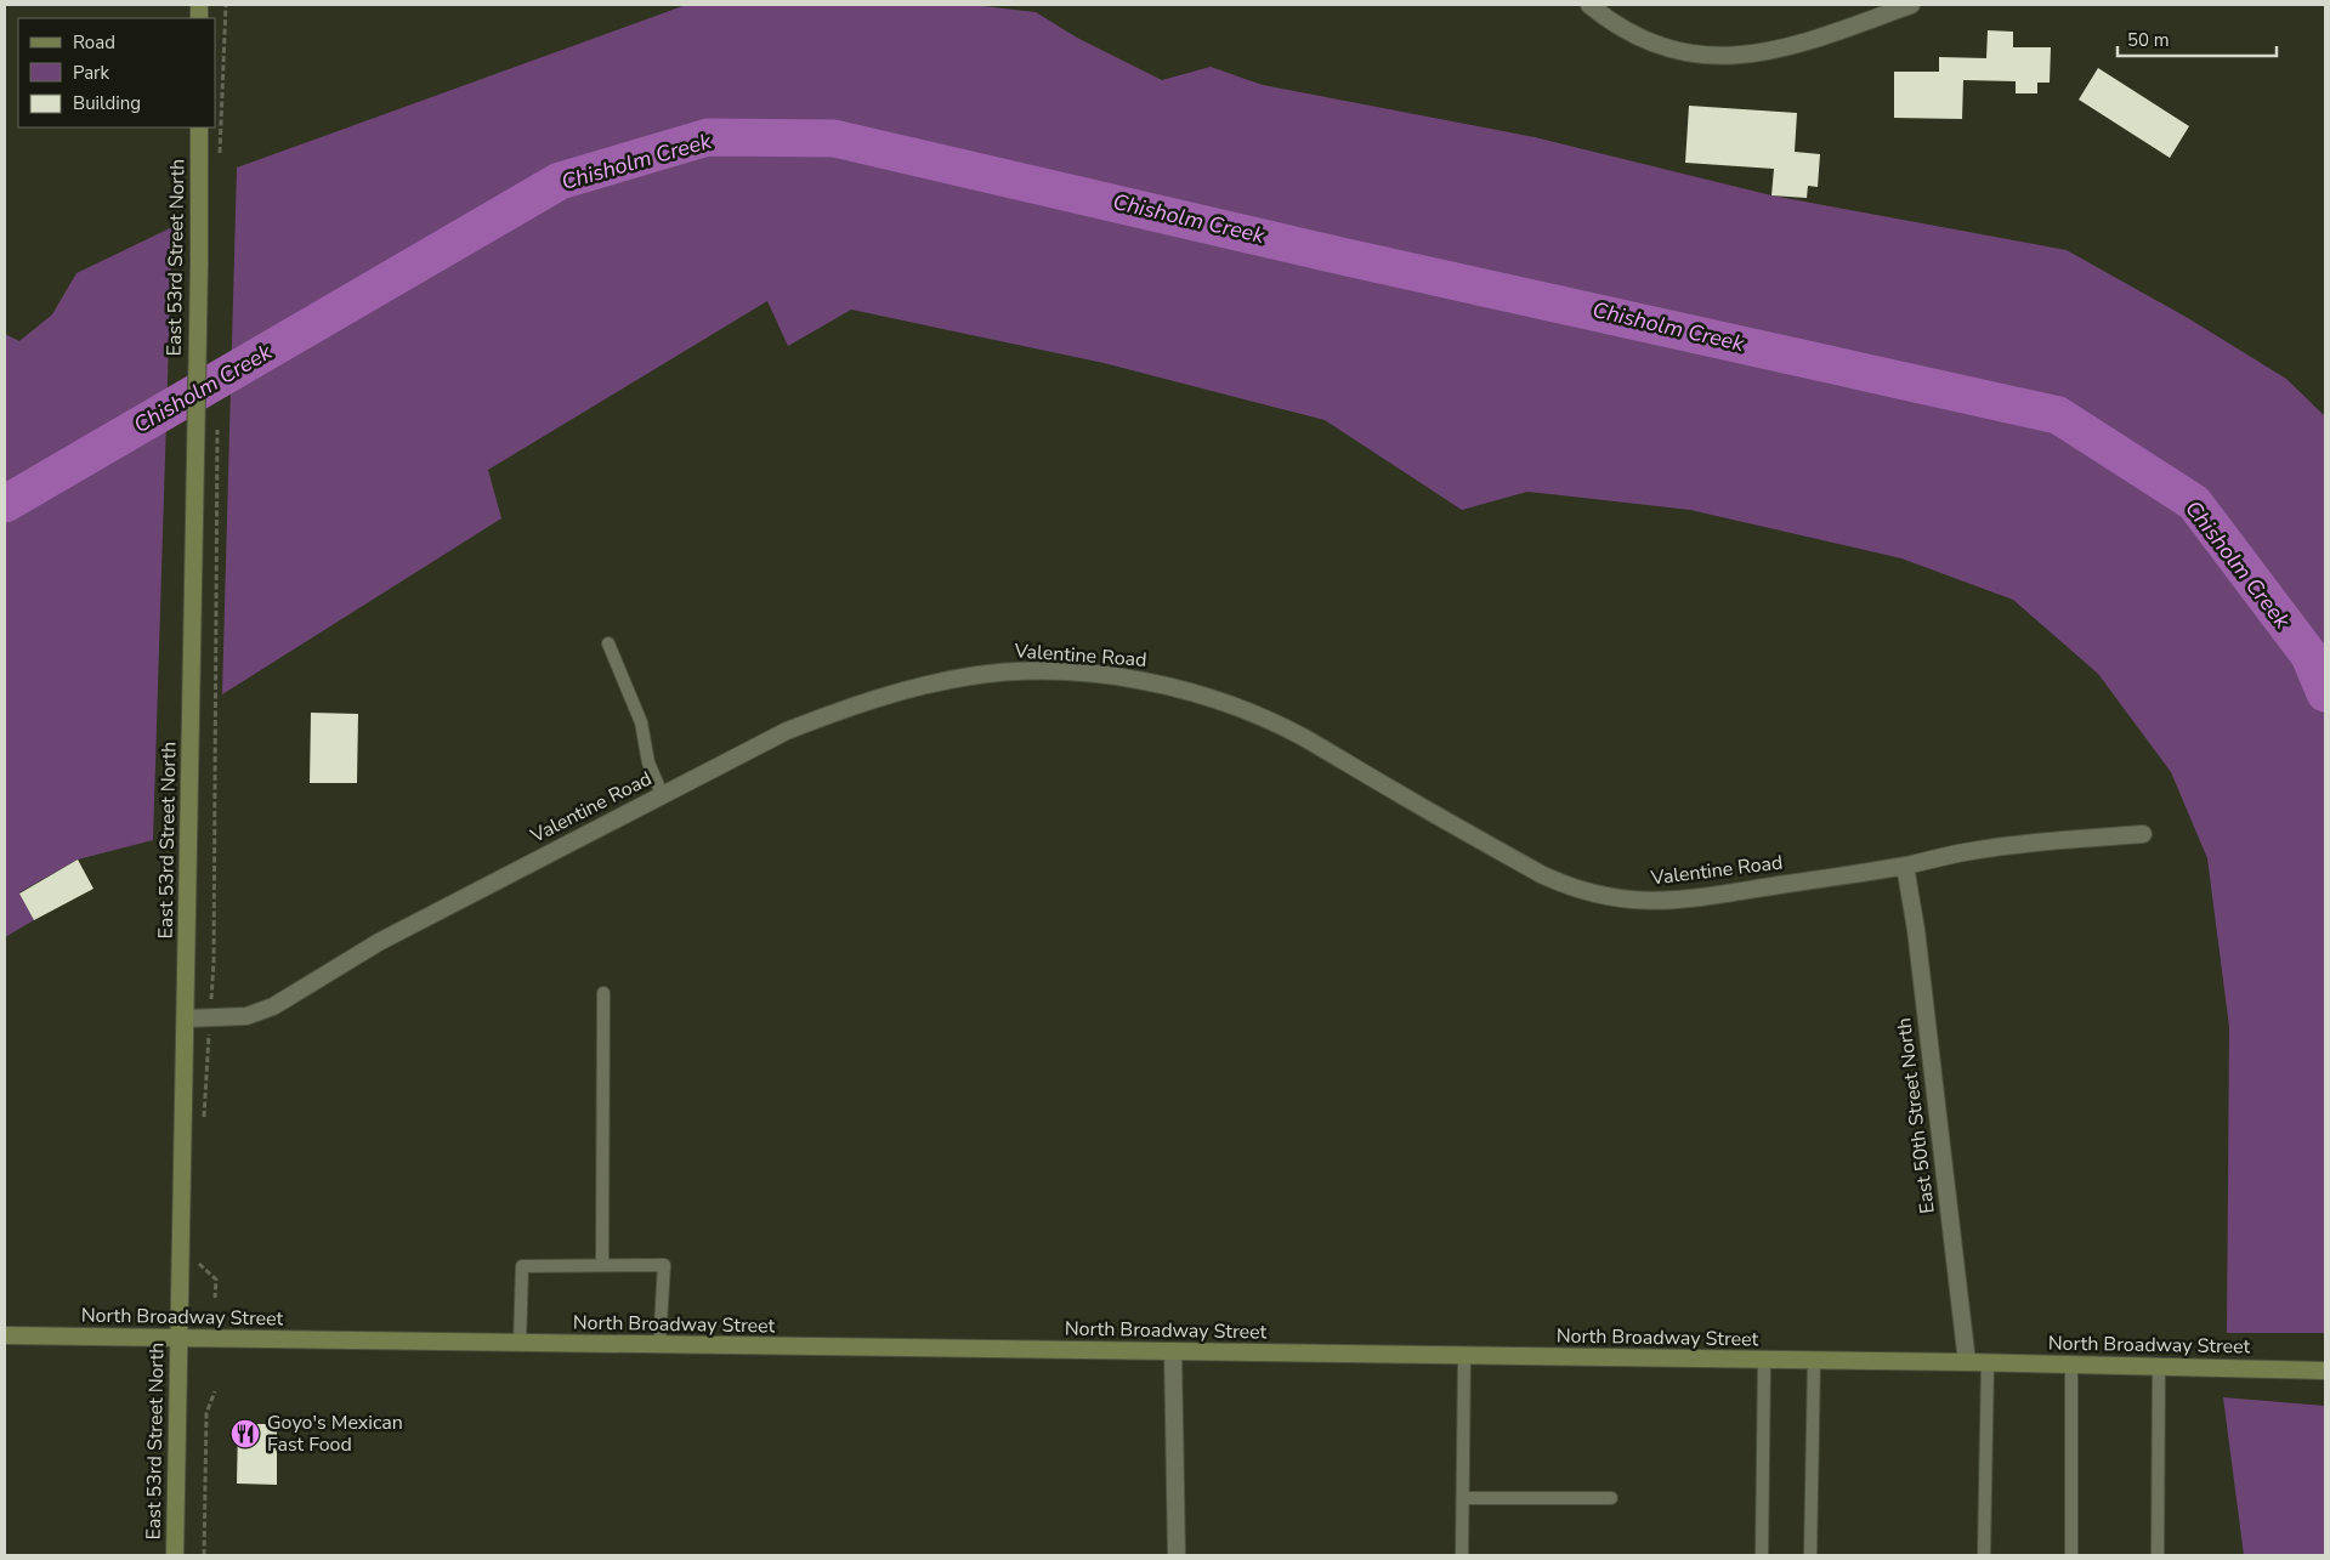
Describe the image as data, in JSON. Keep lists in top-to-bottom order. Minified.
{"streets":{"main road":["East 53rd Street North","North Broadway Street"],"street":["Valentine Road","East 50th Street North"]},"crossings":[["East 53rd Street North","Valentine Road"],["East 53rd Street North","North Broadway Street"],["Valentine Road","East 50th Street North"],["East 50th Street North","North Broadway Street"]],"water":["Chisholm Creek"],"places":{"restaurant":["Goyo's Mexican Fast Food"]},"legend":["Road","Park","Building"],"scale_bar":"50 m"}
